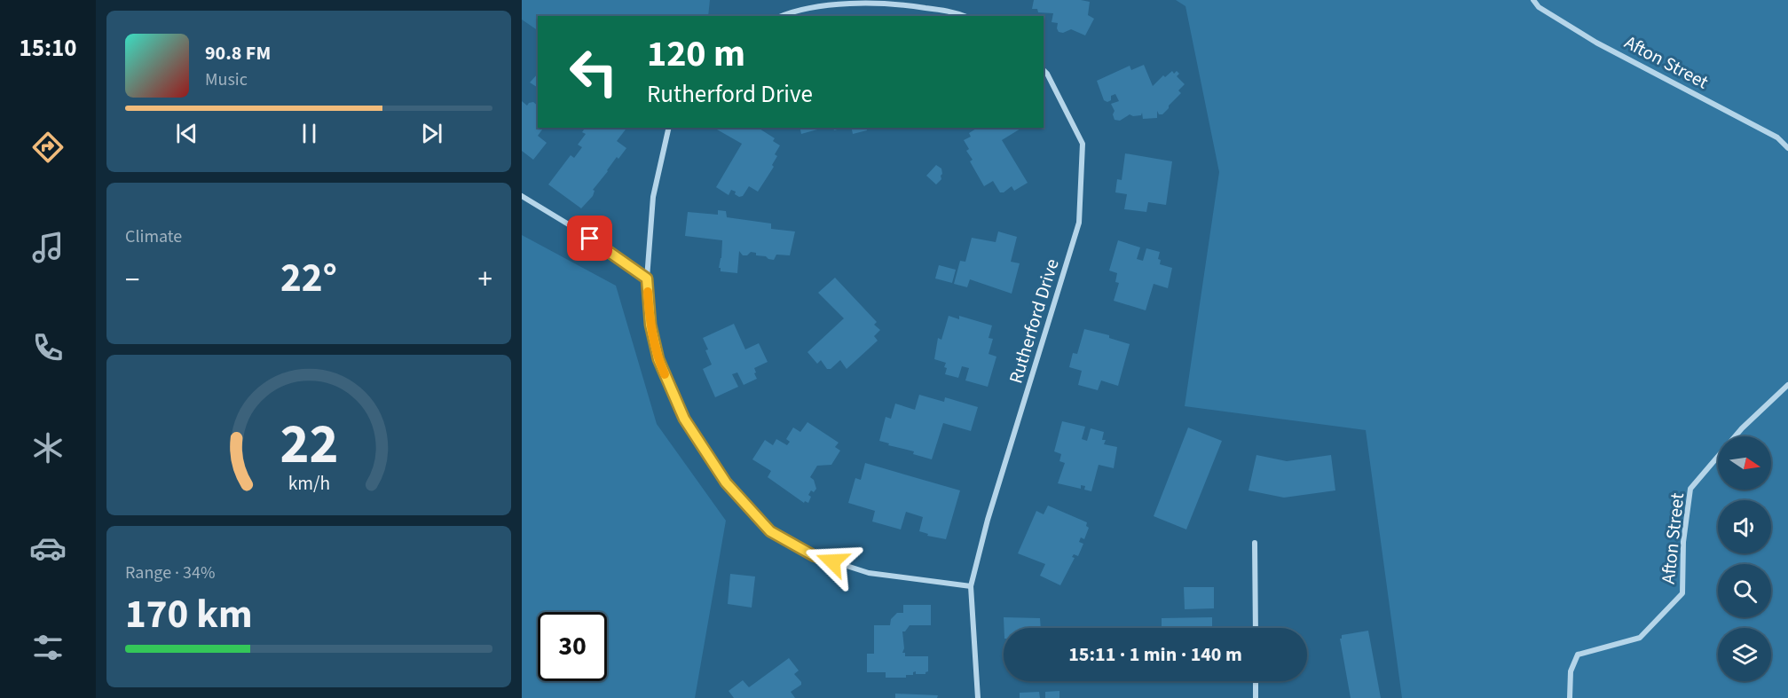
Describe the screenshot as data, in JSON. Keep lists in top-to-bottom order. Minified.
{"streets":{"street":["Afton Street","Rutherford Drive"]},"north":"right","page":{"tabs":"15:10","turn":["120 m","Rutherford Drive"],"song":["90.8 FM","Music"],"tile":["Climate",["Range · 34%","170 km"]],"heat":["−","22°","+"],"limit":"30","trip":"15:11 · 1 min · 140 m","gauge":["22","km/h"]}}
